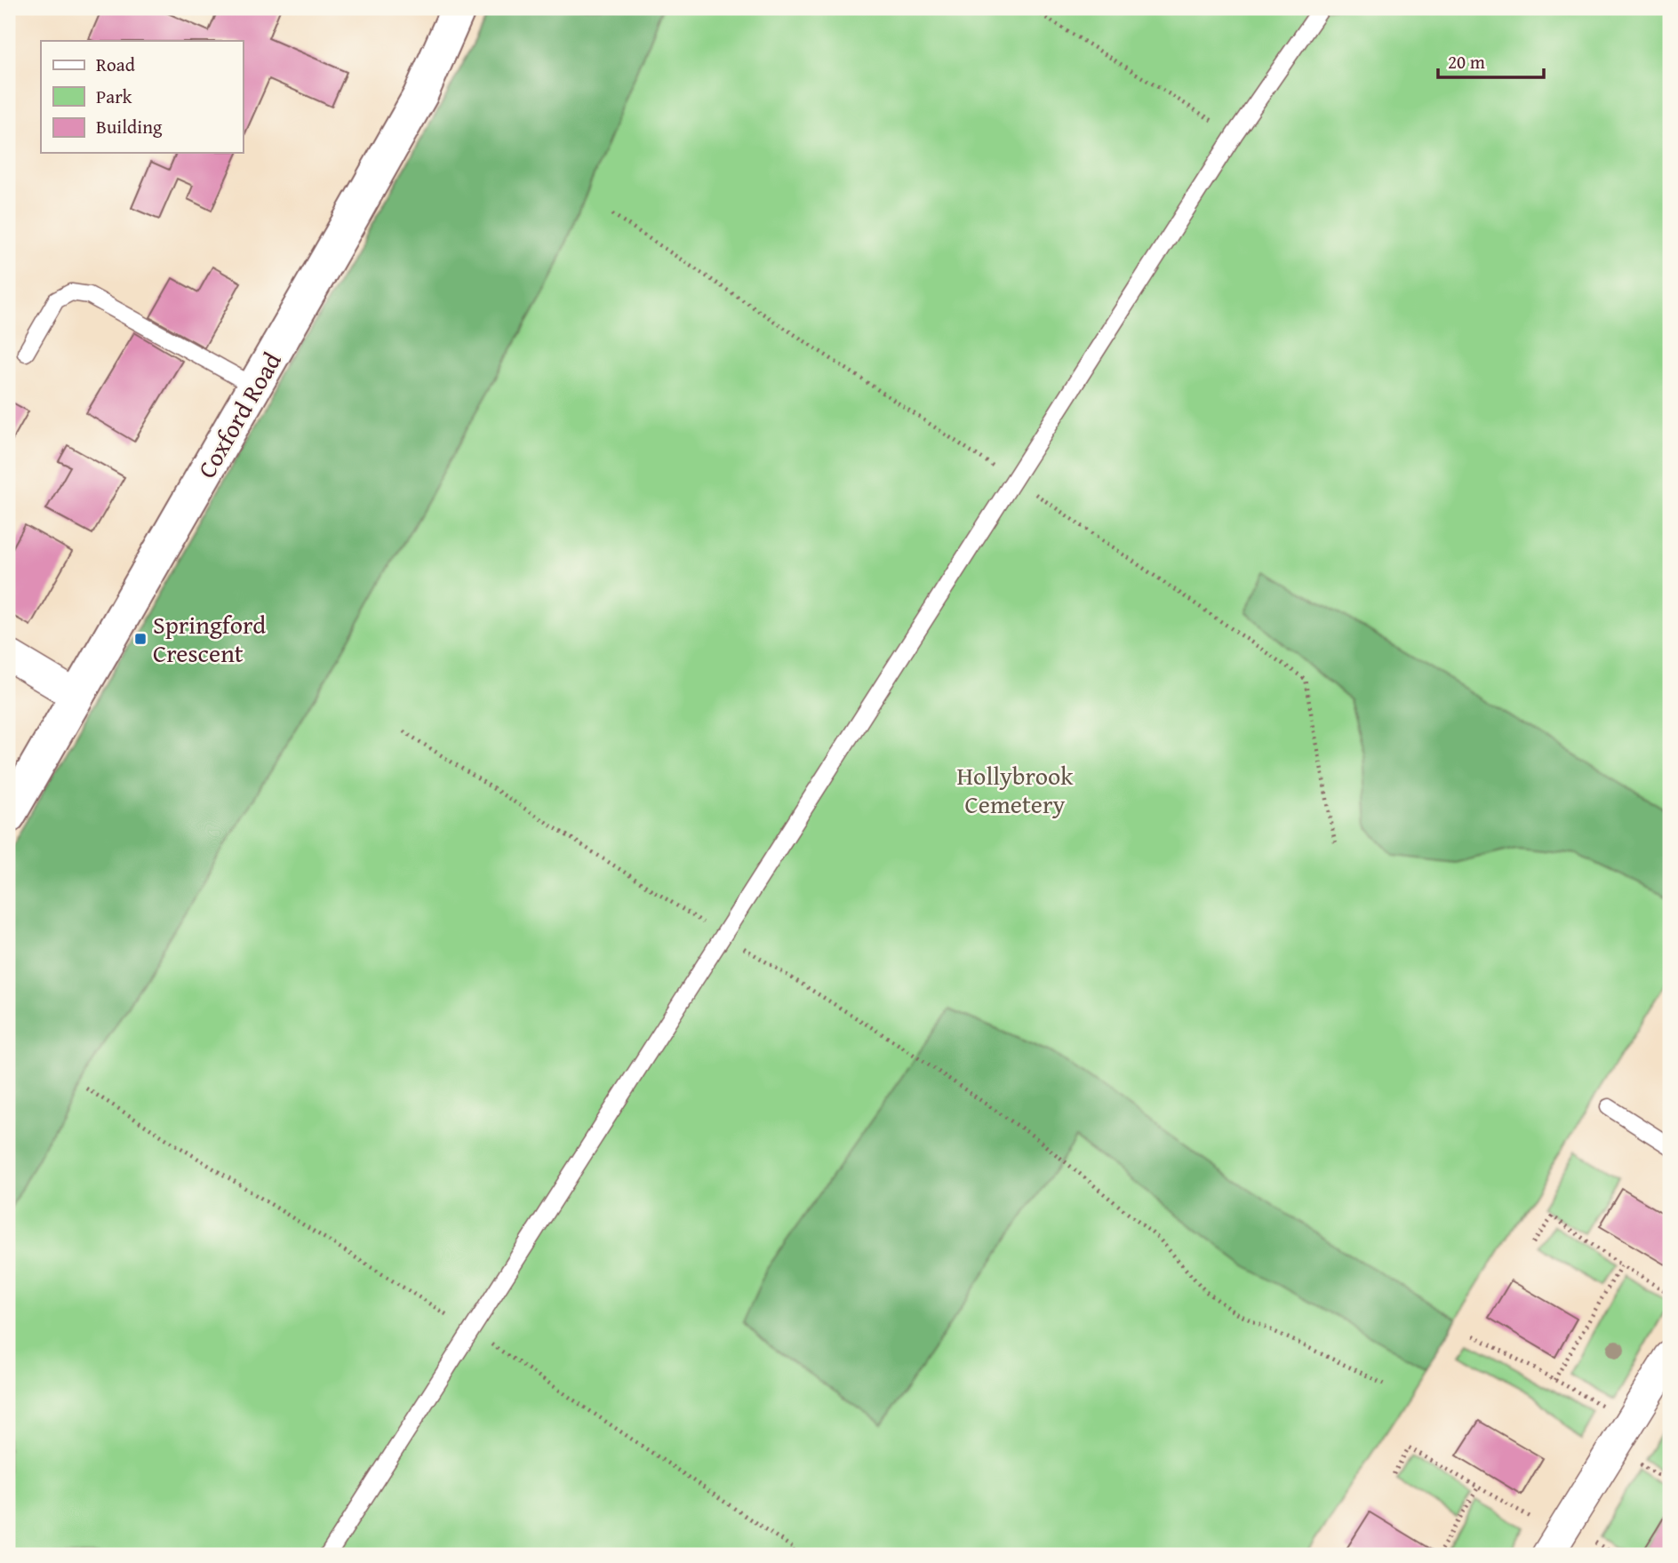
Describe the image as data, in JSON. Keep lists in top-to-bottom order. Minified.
{"streets":{"street":["Coxford Road"]},"parks":["Hollybrook Cemetery"],"places":{"transit":["Springford Crescent"]},"legend":["Road","Park","Building"],"scale_bar":"20 m"}
